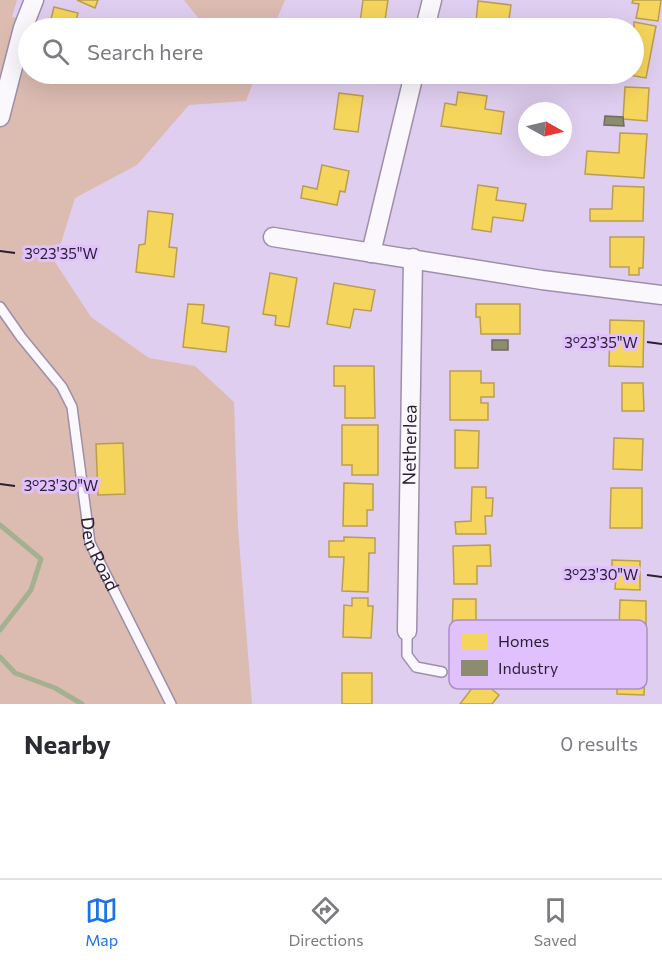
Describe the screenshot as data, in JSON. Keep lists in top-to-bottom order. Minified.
{"streets":{"street":["Netherlea"],"lane":["Den Road"]},"legend":["Homes","Industry"],"north":"right","page":{"search":"Search here","heading":["Nearby","0 results"],"nav":["Map","Directions","Saved"]},"coordinates":["3°23'35\"W","3°23'30\"W"]}
